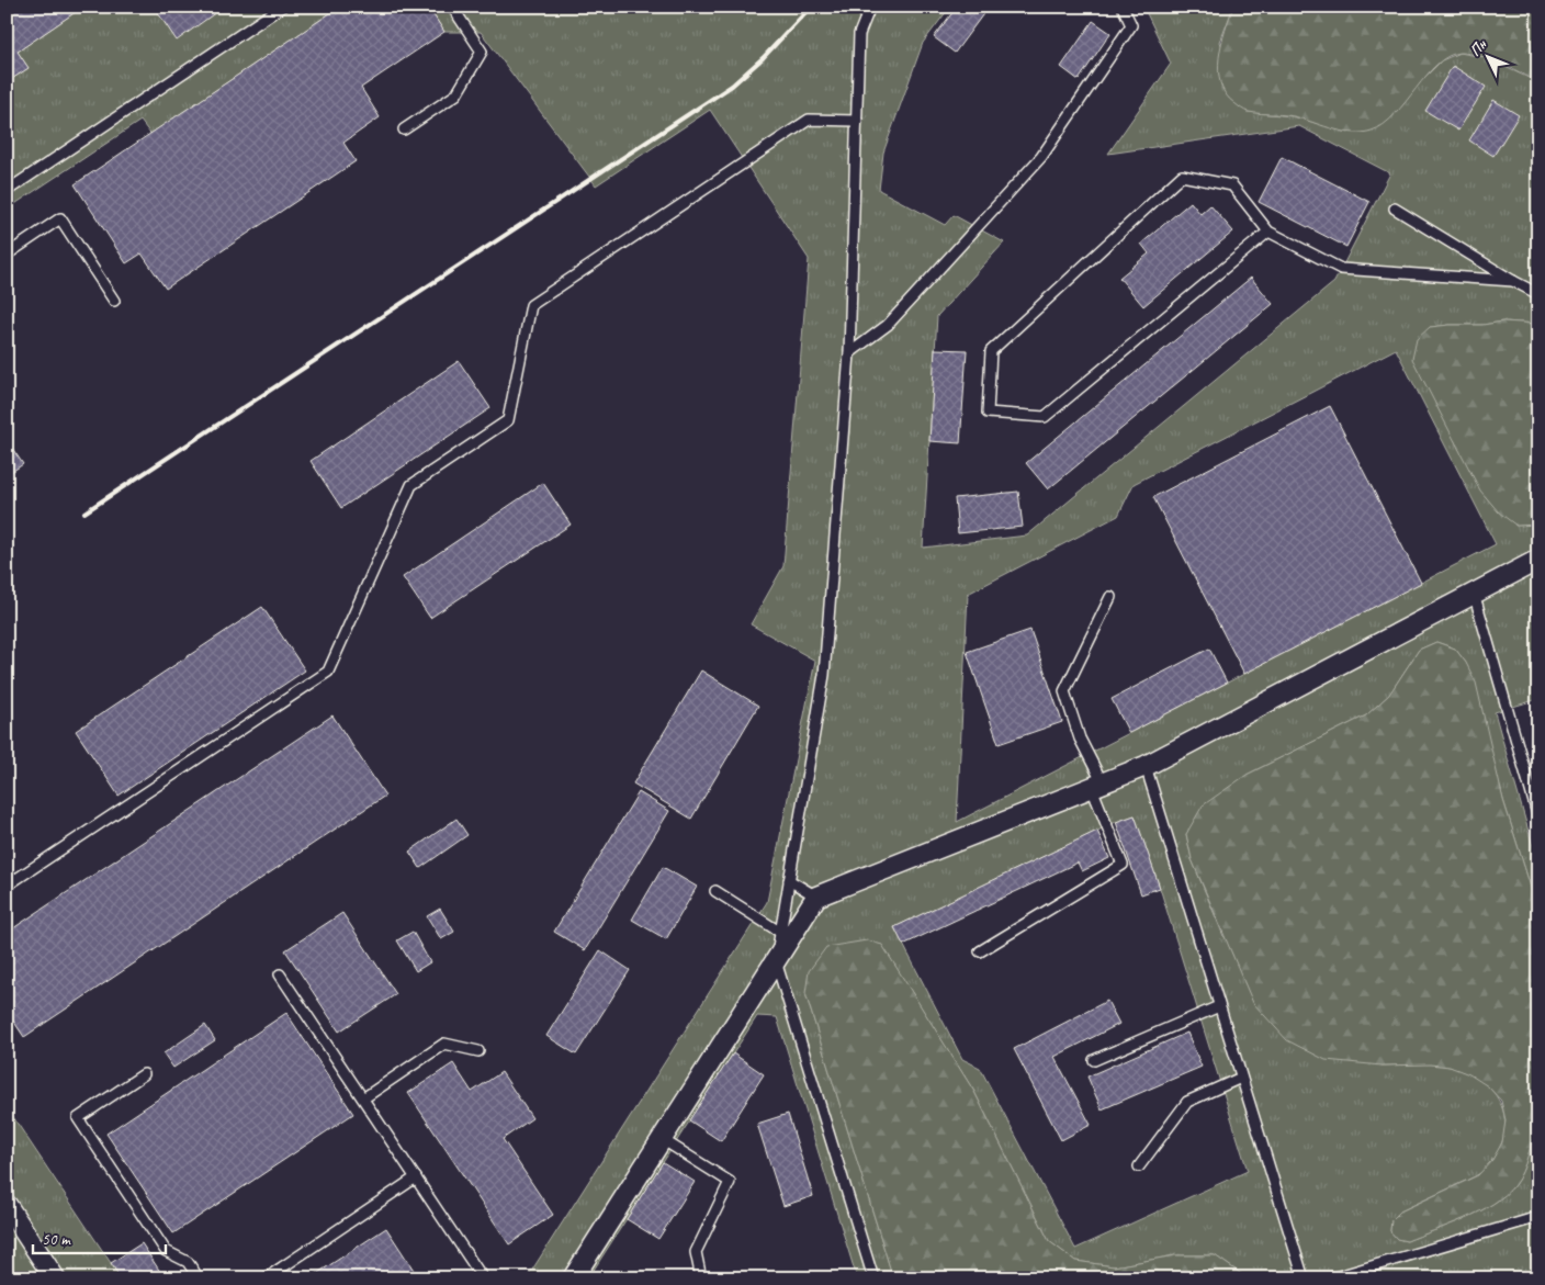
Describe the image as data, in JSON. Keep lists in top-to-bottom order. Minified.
{"scale_bar":"50 m","north":"top left"}
